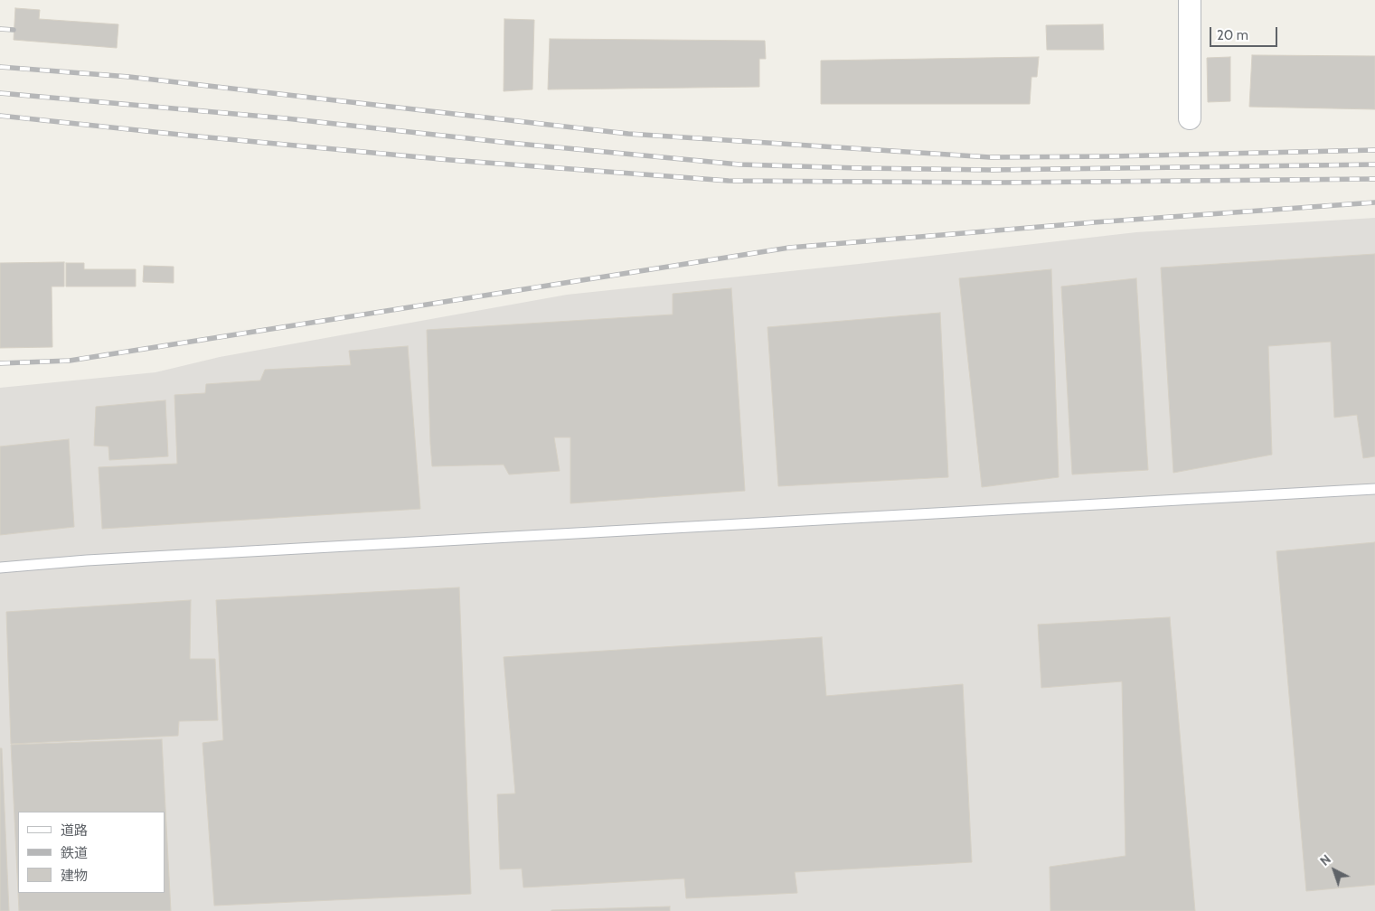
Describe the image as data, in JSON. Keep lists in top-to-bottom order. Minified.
{"legend":["道路","鉄道","建物"],"scale_bar":"20 m","north":"top left"}
